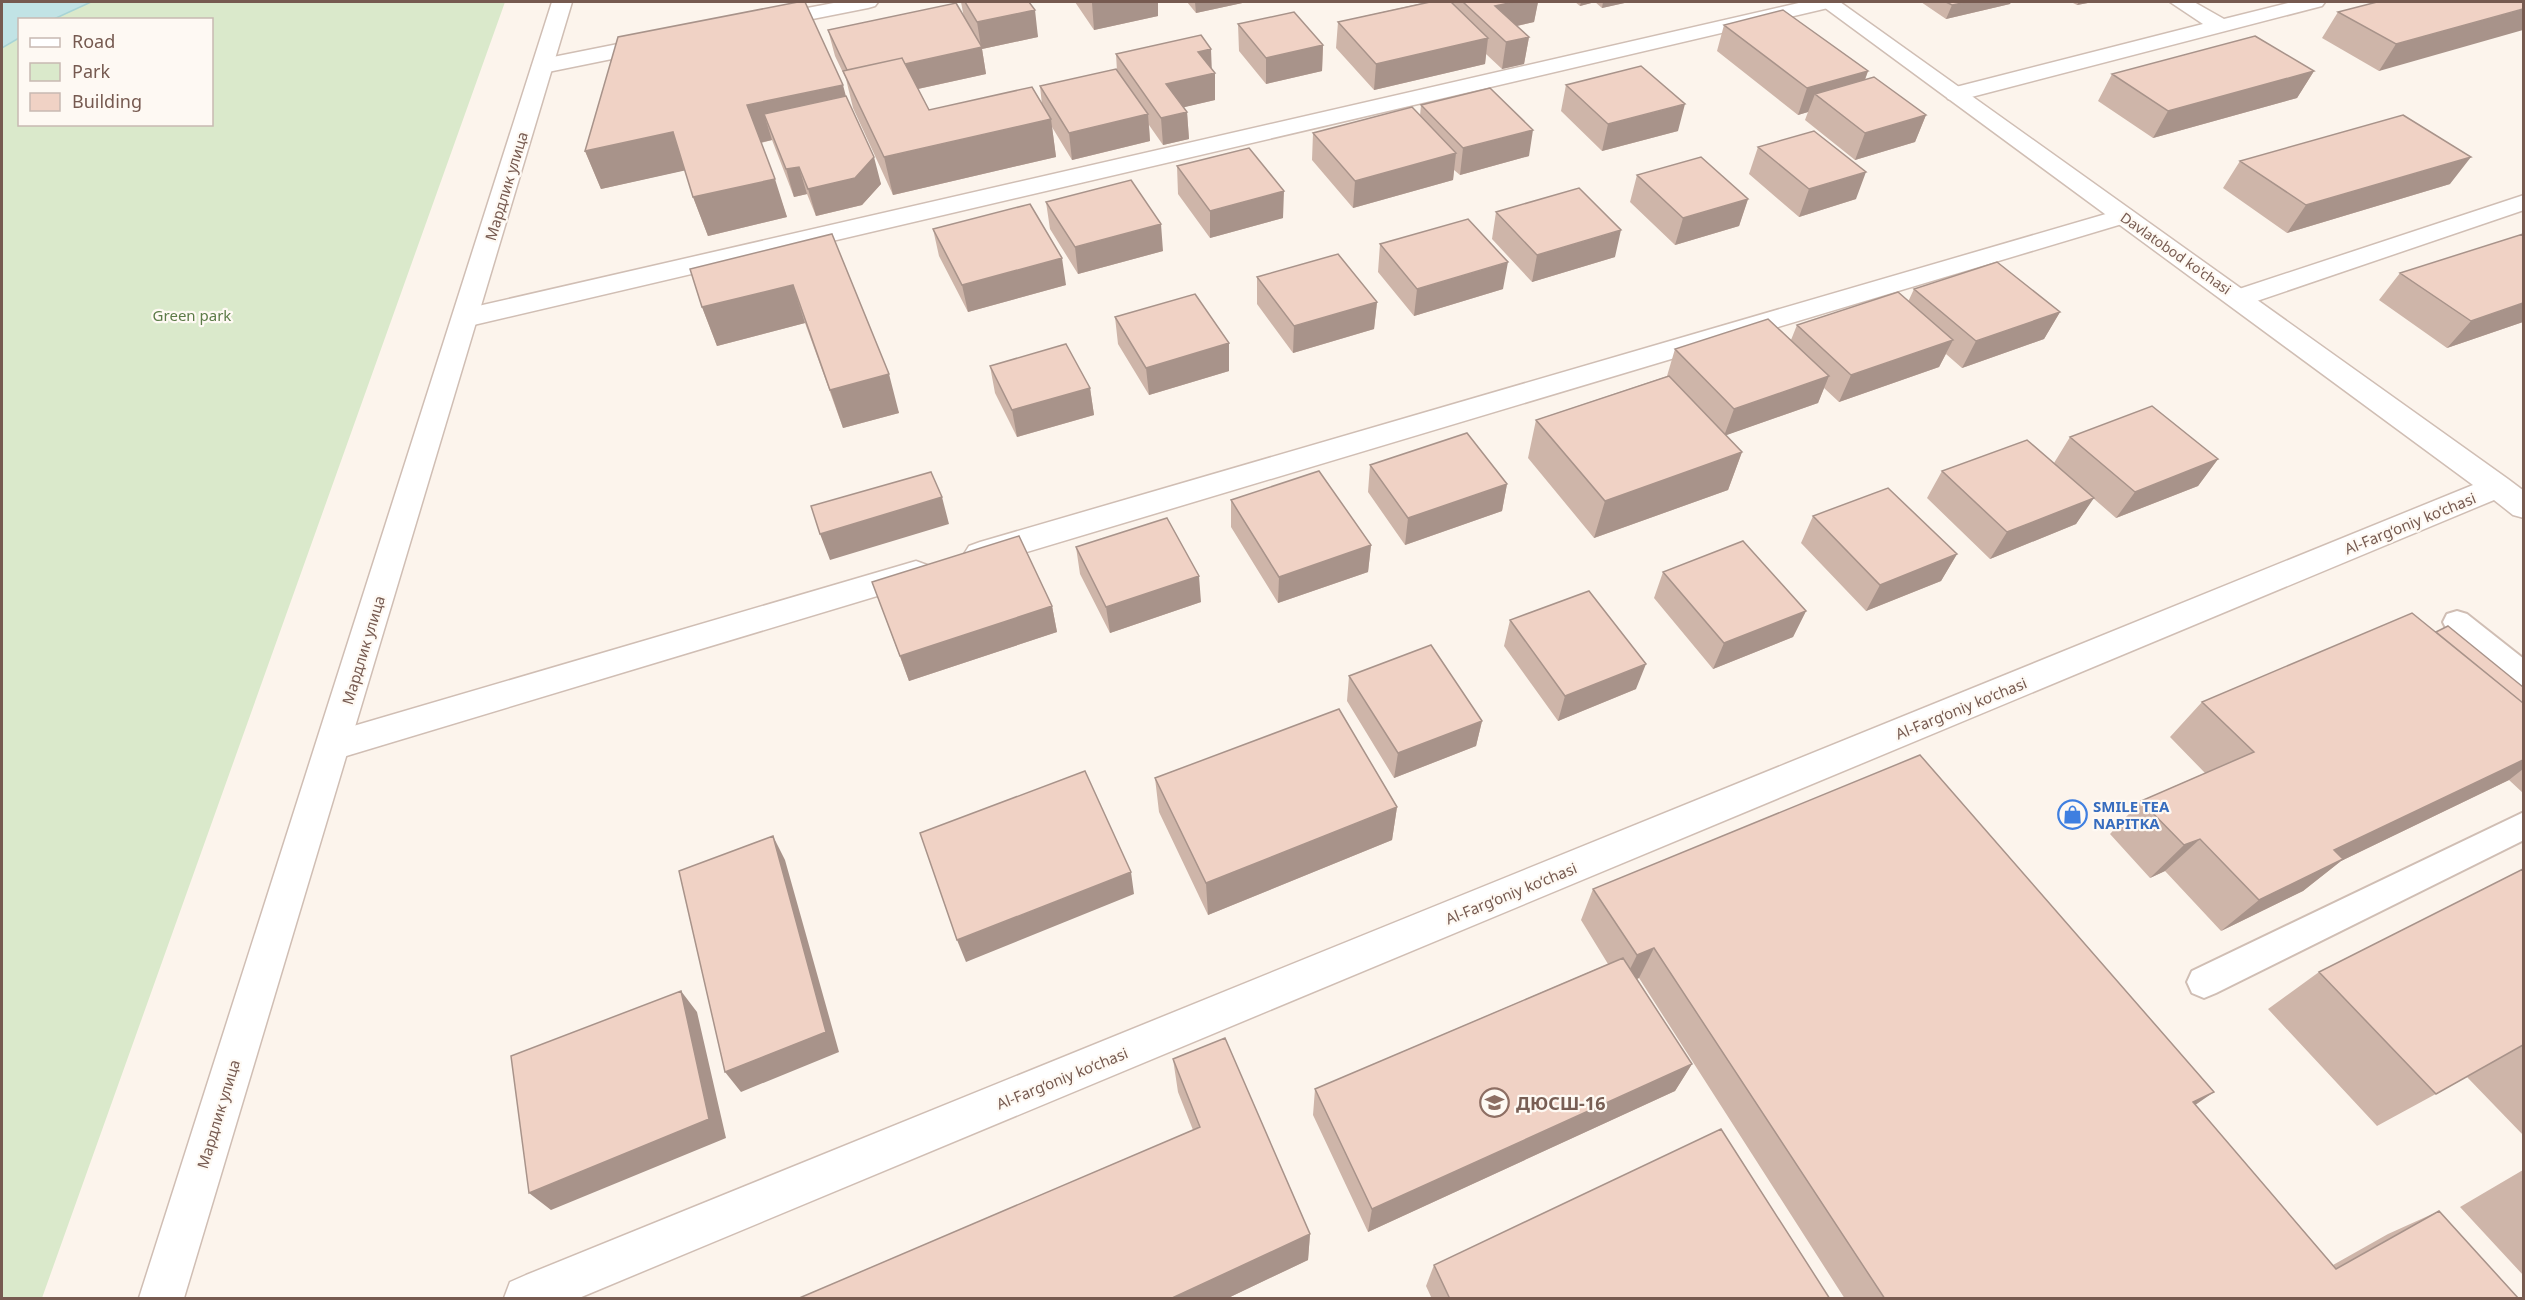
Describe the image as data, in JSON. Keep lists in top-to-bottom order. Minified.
{"streets":{"street":["Мардлик улица","Davlatobod ko'chasi","Al-Farg‘oniy ko‘chasi"]},"crossings":[["Davlatobod ko'chasi","Al-Farg‘oniy ko‘chasi"]],"parks":["Green park"],"places":{"shop":["SMILE TEA NAPITKA"],"school or university":["ДЮСШ-16"]},"legend":["Road","Park","Building"]}
